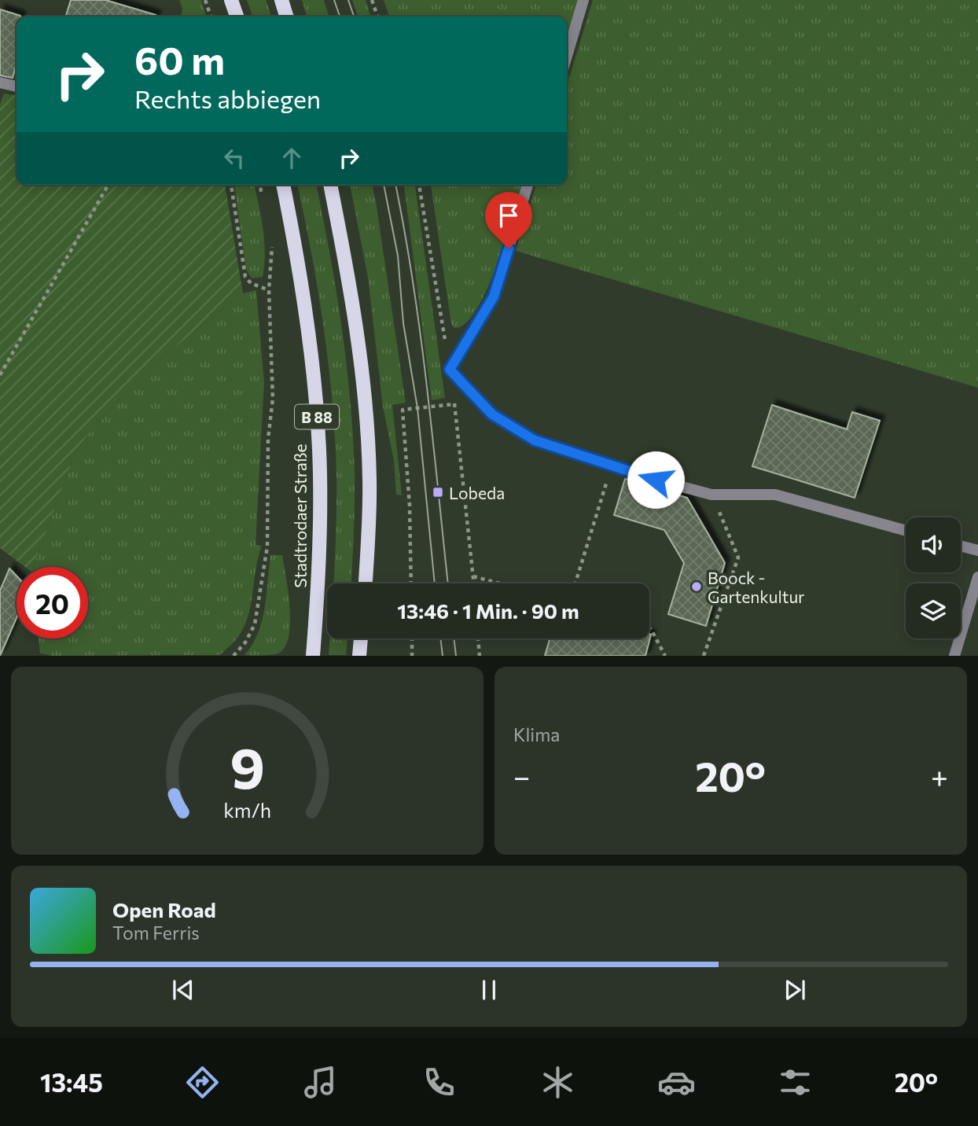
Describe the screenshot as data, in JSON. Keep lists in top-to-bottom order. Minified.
{"streets":{"main road":["B 88","Stadtrodaer Straße"]},"places":{"transit":["Lobeda"],"other":["Boock - Gartenkultur"]},"page":{"turn":["60 m","Rechts abbiegen"],"limit":"20","trip":"13:46 · 1 Min. · 90 m","tile":"Klima","heat":["−","20°","+"],"song":["Open Road","Tom Ferris"],"tabs":["13:45","20°"],"gauge":["9","km/h"]}}
